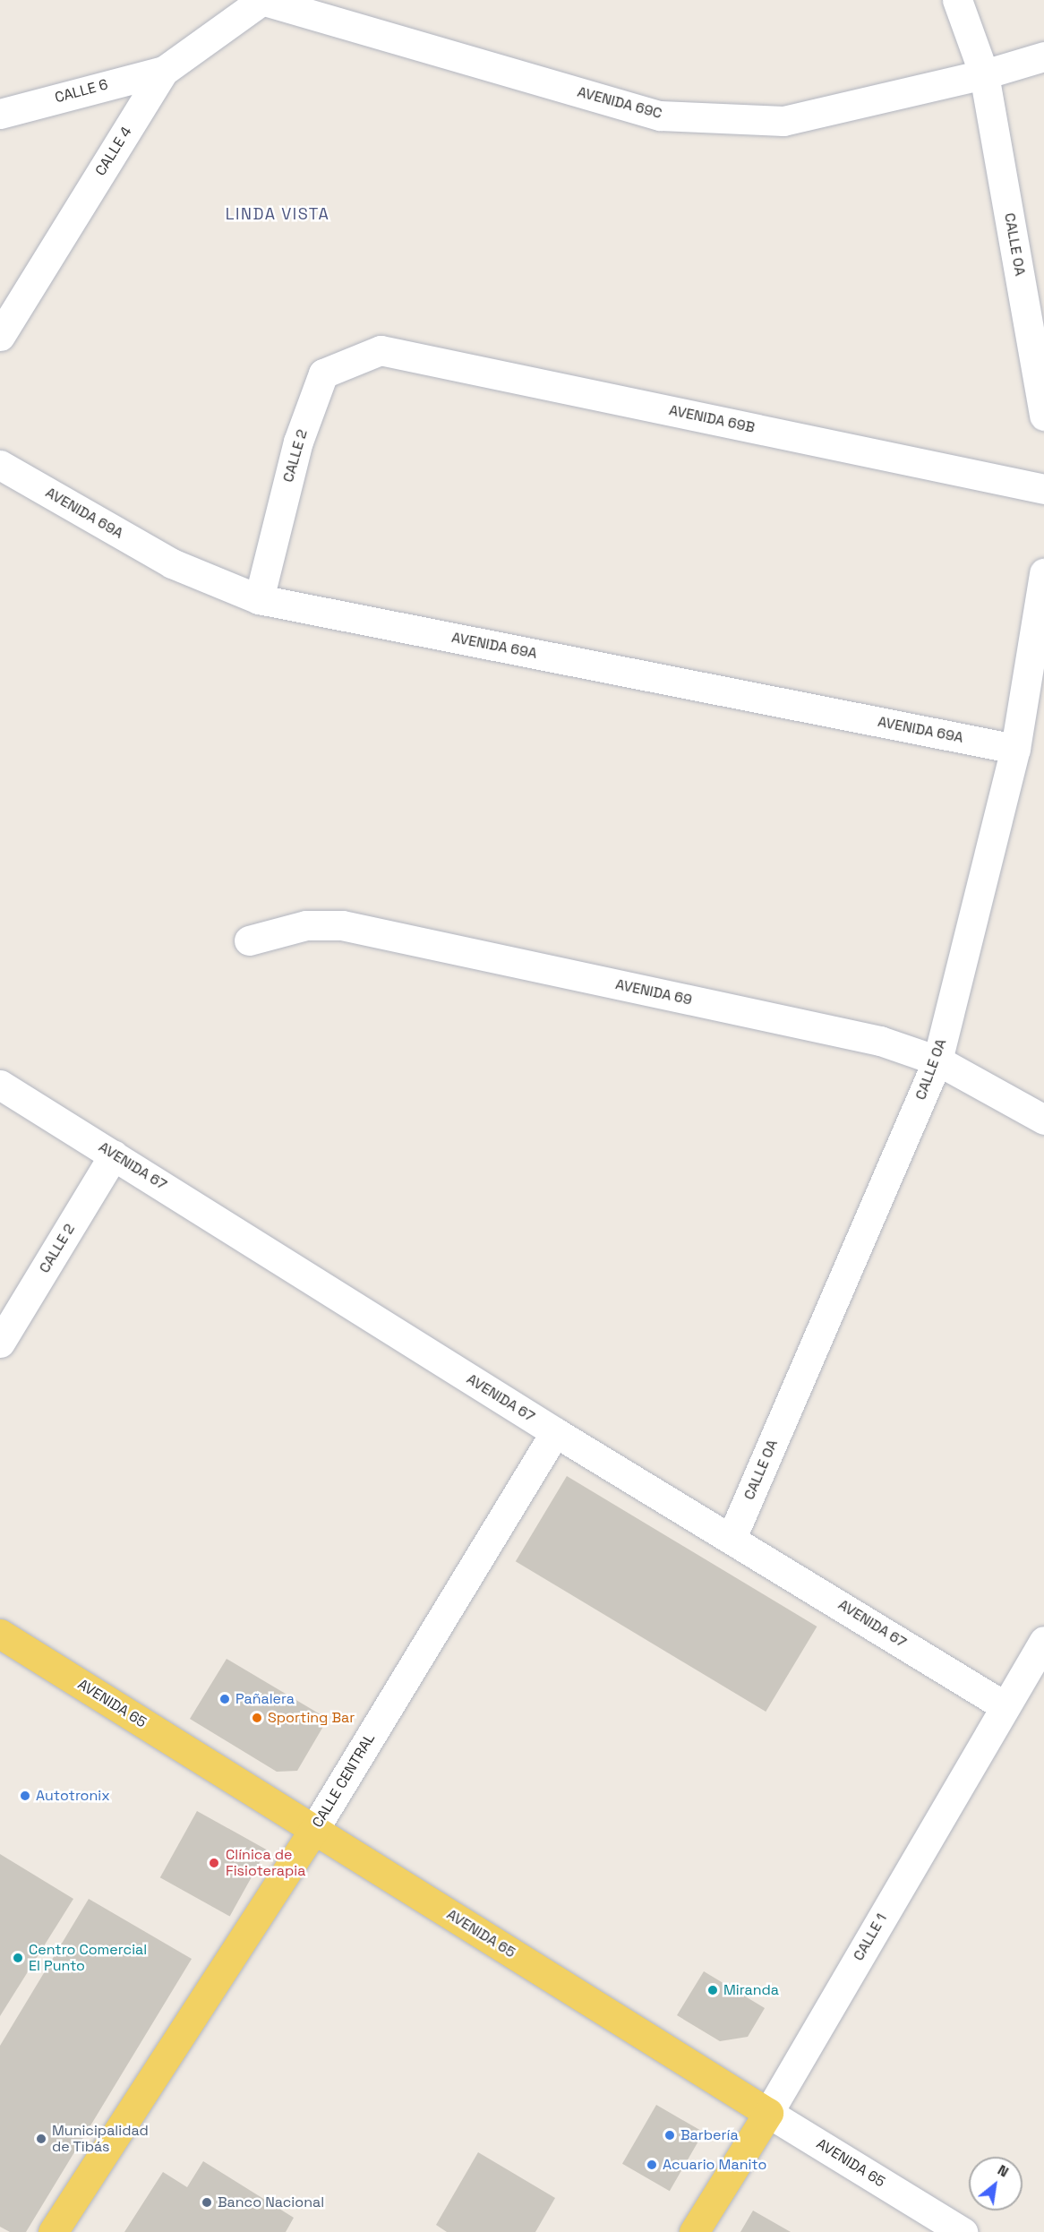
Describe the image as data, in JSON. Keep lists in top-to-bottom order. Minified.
{"streets":{"main road":["AVENIDA 65","CALLE CENTRAL","CALLE 1"],"street":["CALLE 6","AVENIDA 69C","CALLE 4","CALLE 0A","AVENIDA 69B","CALLE 2","AVENIDA 69A","AVENIDA 69","AVENIDA 67"]},"crossings":[["CALLE 6","CALLE 4"],["AVENIDA 69C","CALLE 4"],["AVENIDA 69C","CALLE 0A"],["CALLE 0A","AVENIDA 69A"],["CALLE 0A","AVENIDA 69"],["CALLE 0A","AVENIDA 67"],["AVENIDA 69B","CALLE 2"],["CALLE 2","AVENIDA 69A"],["CALLE 2","AVENIDA 67"],["AVENIDA 67","CALLE CENTRAL"],["AVENIDA 67","CALLE 1"],["AVENIDA 65","CALLE CENTRAL"],["AVENIDA 65","CALLE 1"]],"districts":["LINDA VISTA"],"places":["Pañalera","Sporting Bar","Autotronix","Clínica de Fisioterapia","Centro Comercial El Punto","Miranda","Barbería","Municipalidad de Tibás","Acuario Manito","Banco Nacional"],"north":"top right"}
